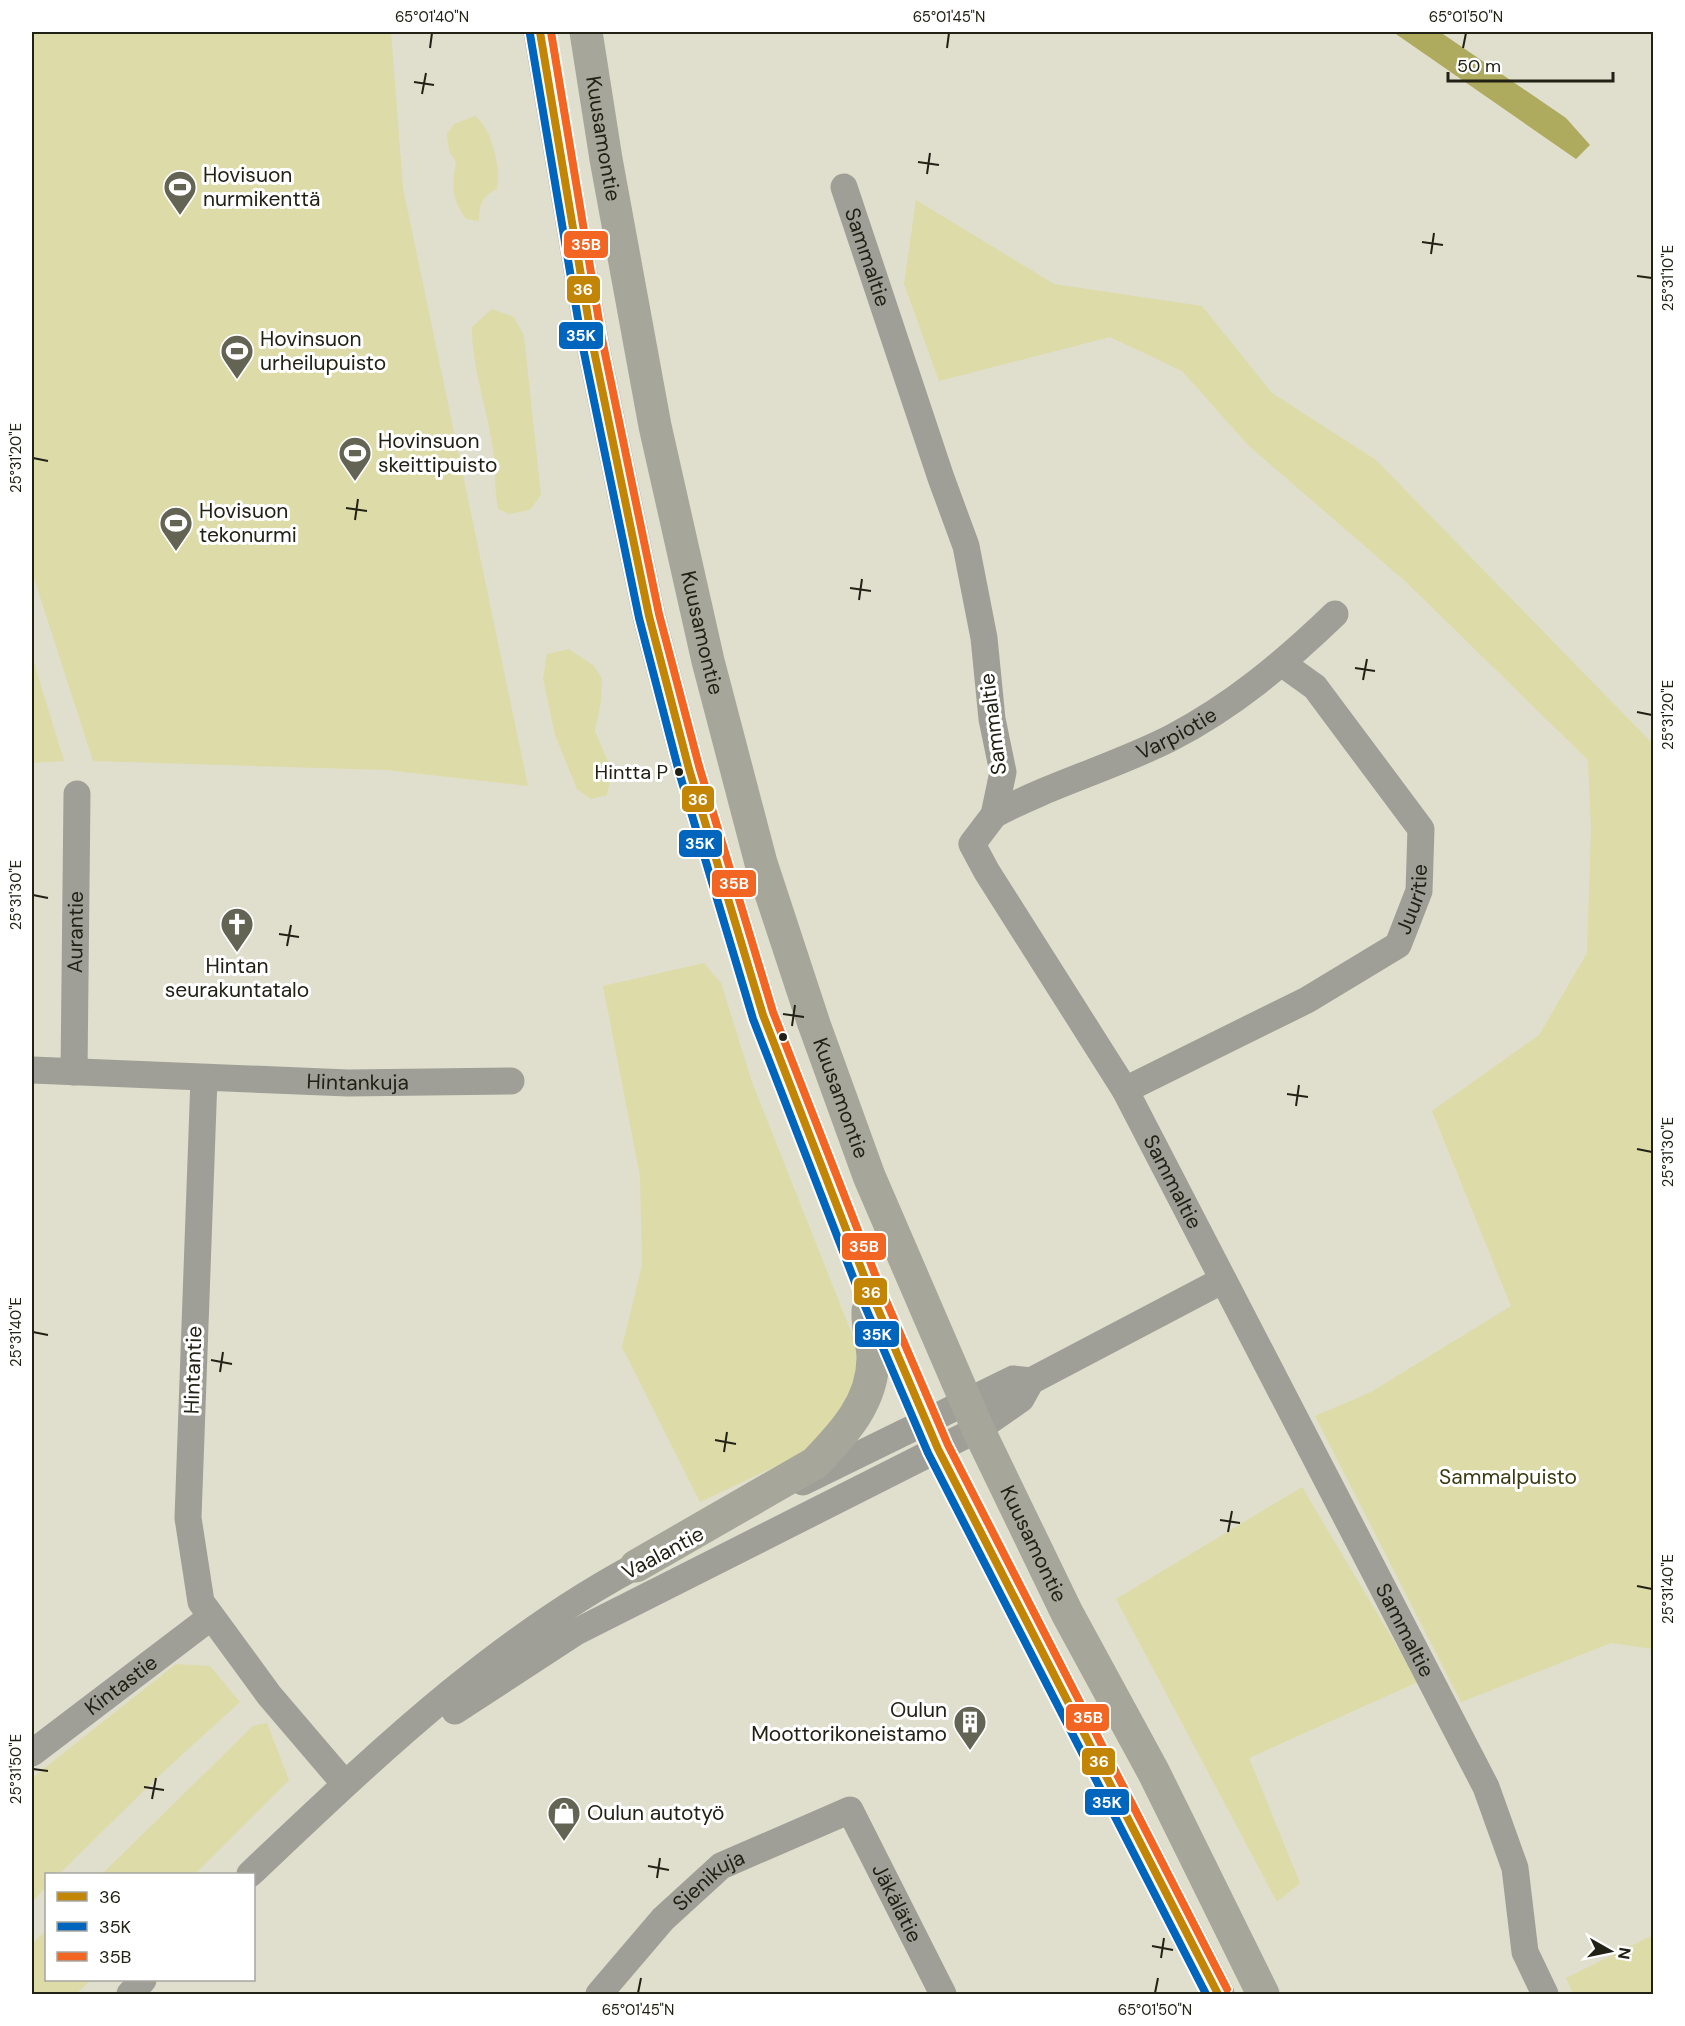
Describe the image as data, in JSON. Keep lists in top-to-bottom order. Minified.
{"streets":{"highway":["Kuusamontie"],"street":["Sammaltie","Varpiotie","Juuritie","Aurantie","Hintankuja","Hintantie","Vaalantie","Kintastie","Sienikuja","Jäkälätie"]},"crossings":[["Kuusamontie","Vaalantie"],["Sammaltie","Varpiotie"],["Sammaltie","Juuritie"],["Varpiotie","Juuritie"],["Hintankuja","Hintantie"],["Hintantie","Vaalantie"],["Hintantie","Kintastie"],["Sienikuja","Jäkälätie"]],"parks":["Sammalpuisto"],"places":{"sports":["Hovisuon nurmikenttä","Hovinsuon urheilupuisto","Hovinsuon skeittipuisto","Hovisuon tekonurmi"],"other":["Hintta P"],"church":["Hintan seurakuntatalo"],"building":["Oulun Moottorikoneistamo"],"shop":["Oulun autotyö"]},"lines":["transit line 36","transit line 35B","transit line 35K"],"legend":["36","35K","35B"],"scale_bar":"50 m","north":"right","coordinates":["65°01'40\"N","65°01'45\"N","65°01'50\"N","25°31'10\"E","25°31'20\"E","25°31'30\"E","25°31'40\"E","25°31'50\"E"]}
